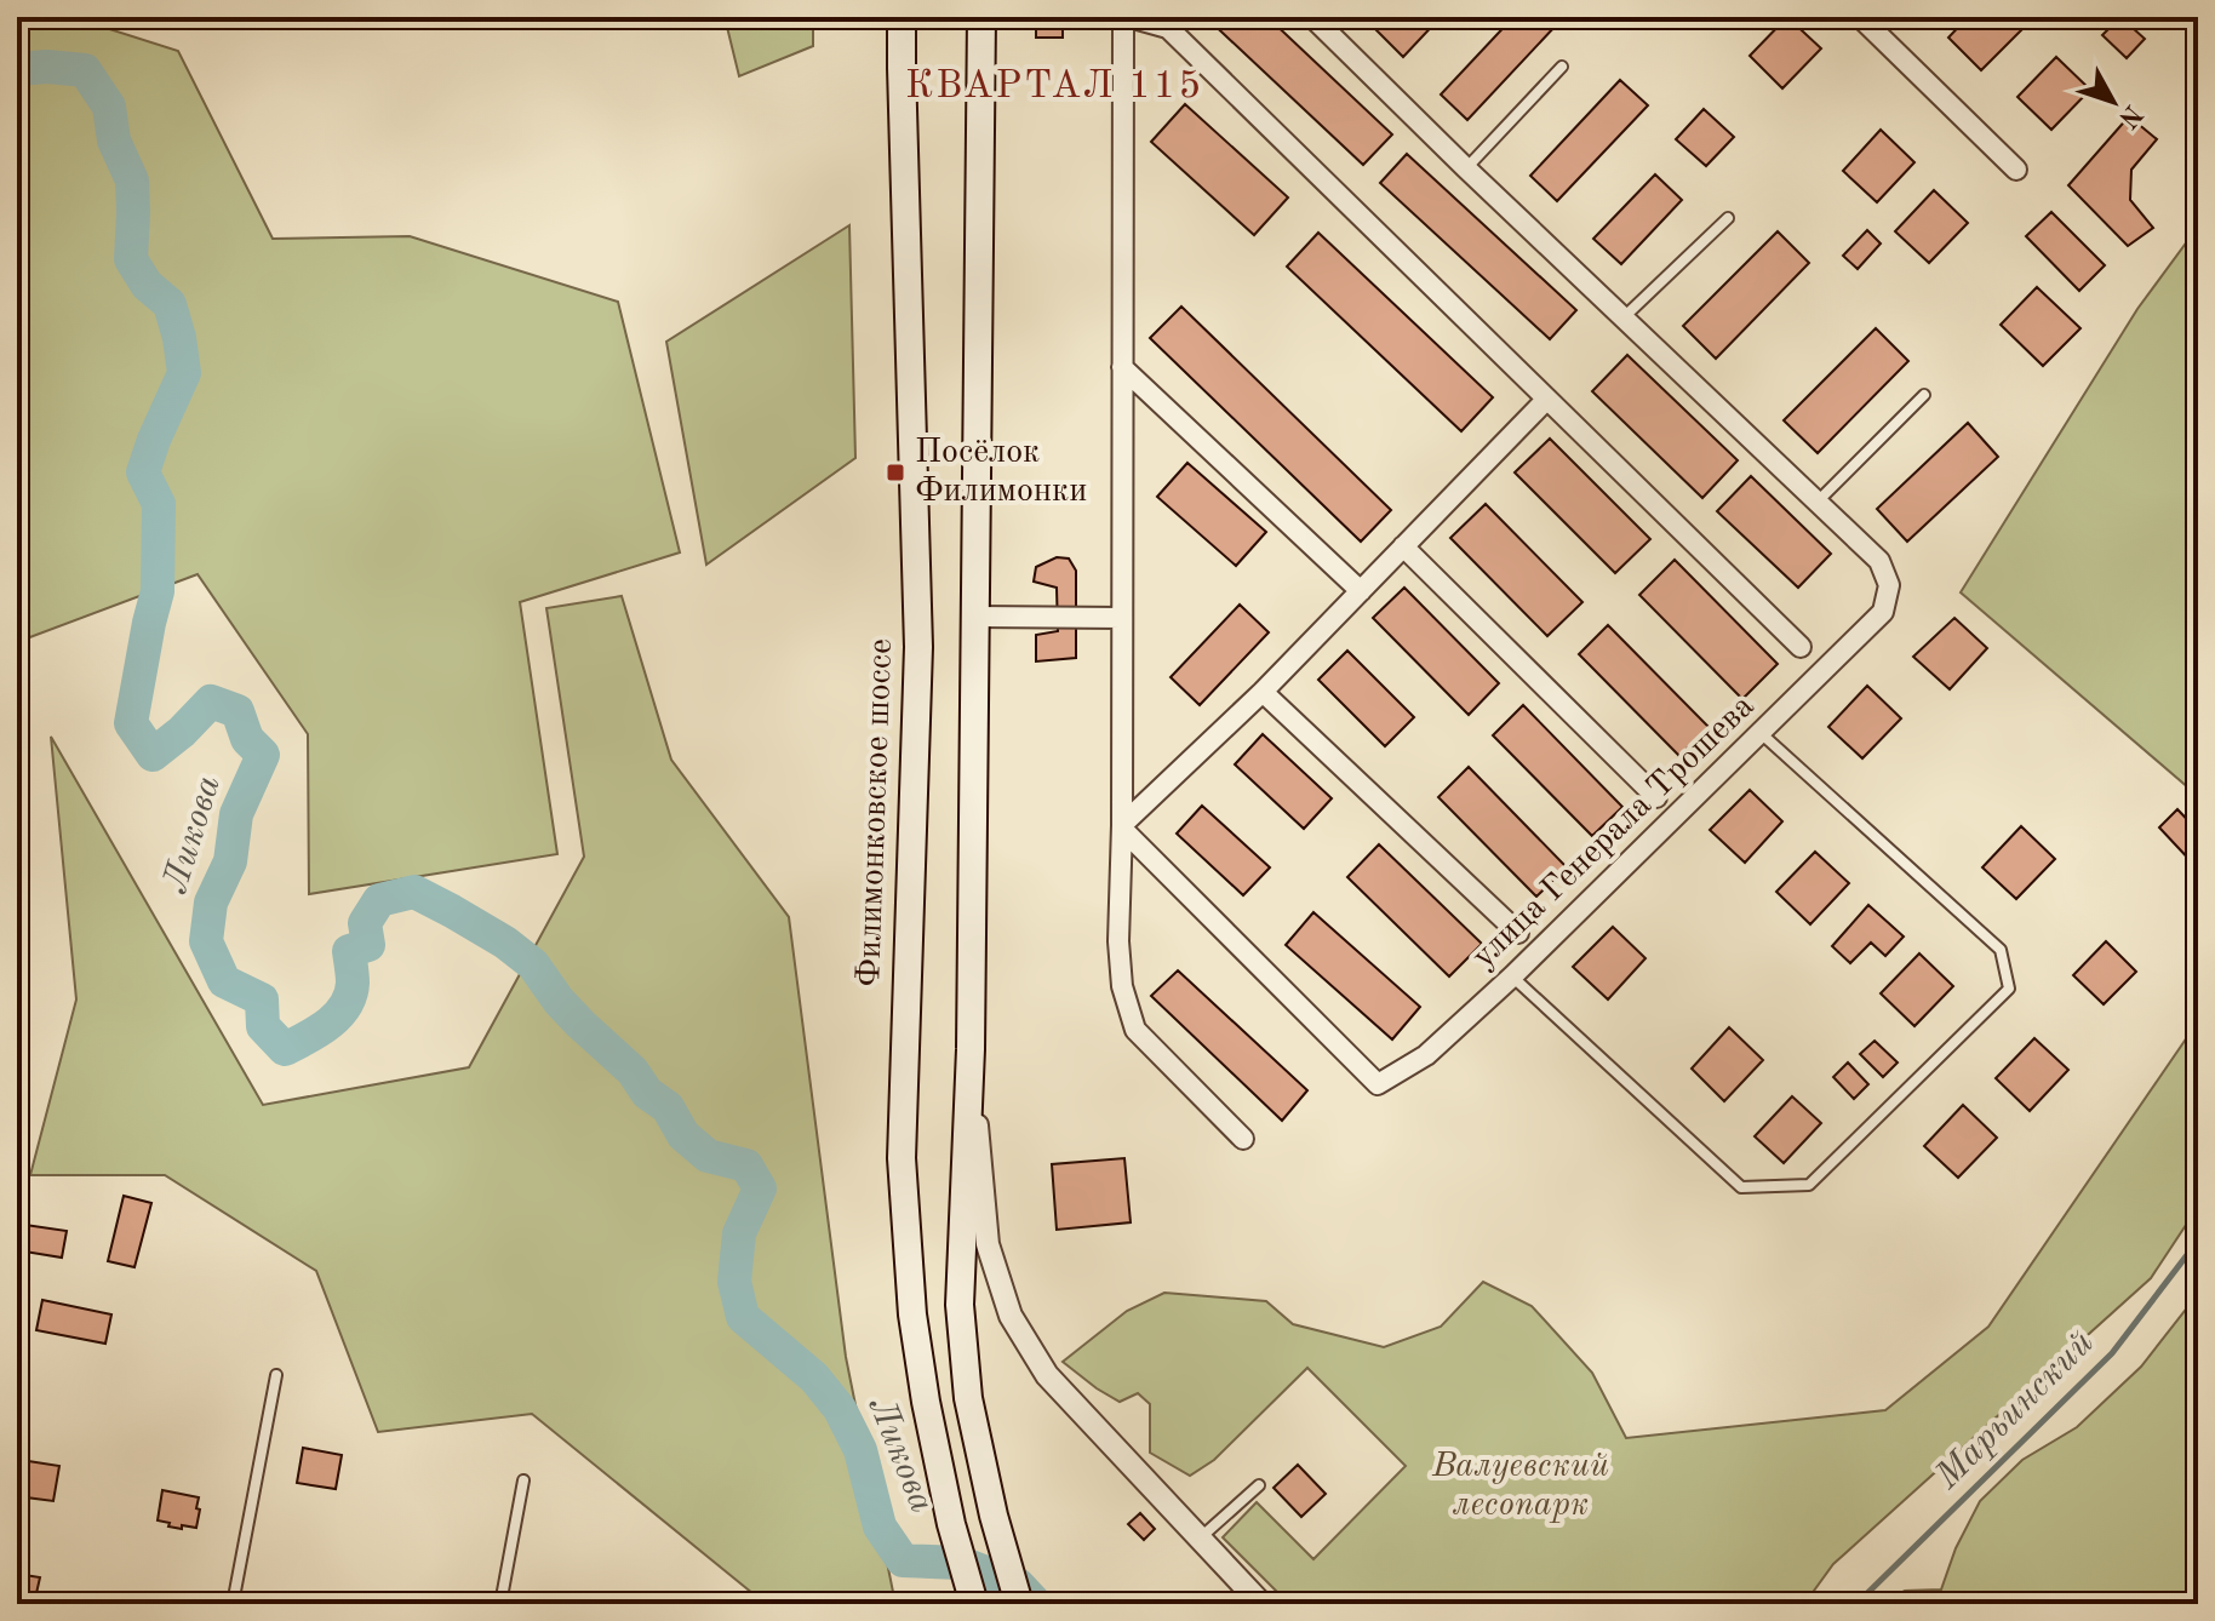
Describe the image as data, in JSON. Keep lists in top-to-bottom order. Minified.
{"streets":{"main road":["Филимонковское шоссе"],"street":["улица Генерала Трошева"]},"districts":["КВАРТАЛ 115"],"water":["Ликова","Марьинский"],"parks":["Валуевский лесопарк"],"places":{"transit":["Посёлок Филимонки"]},"north":"bottom right"}
